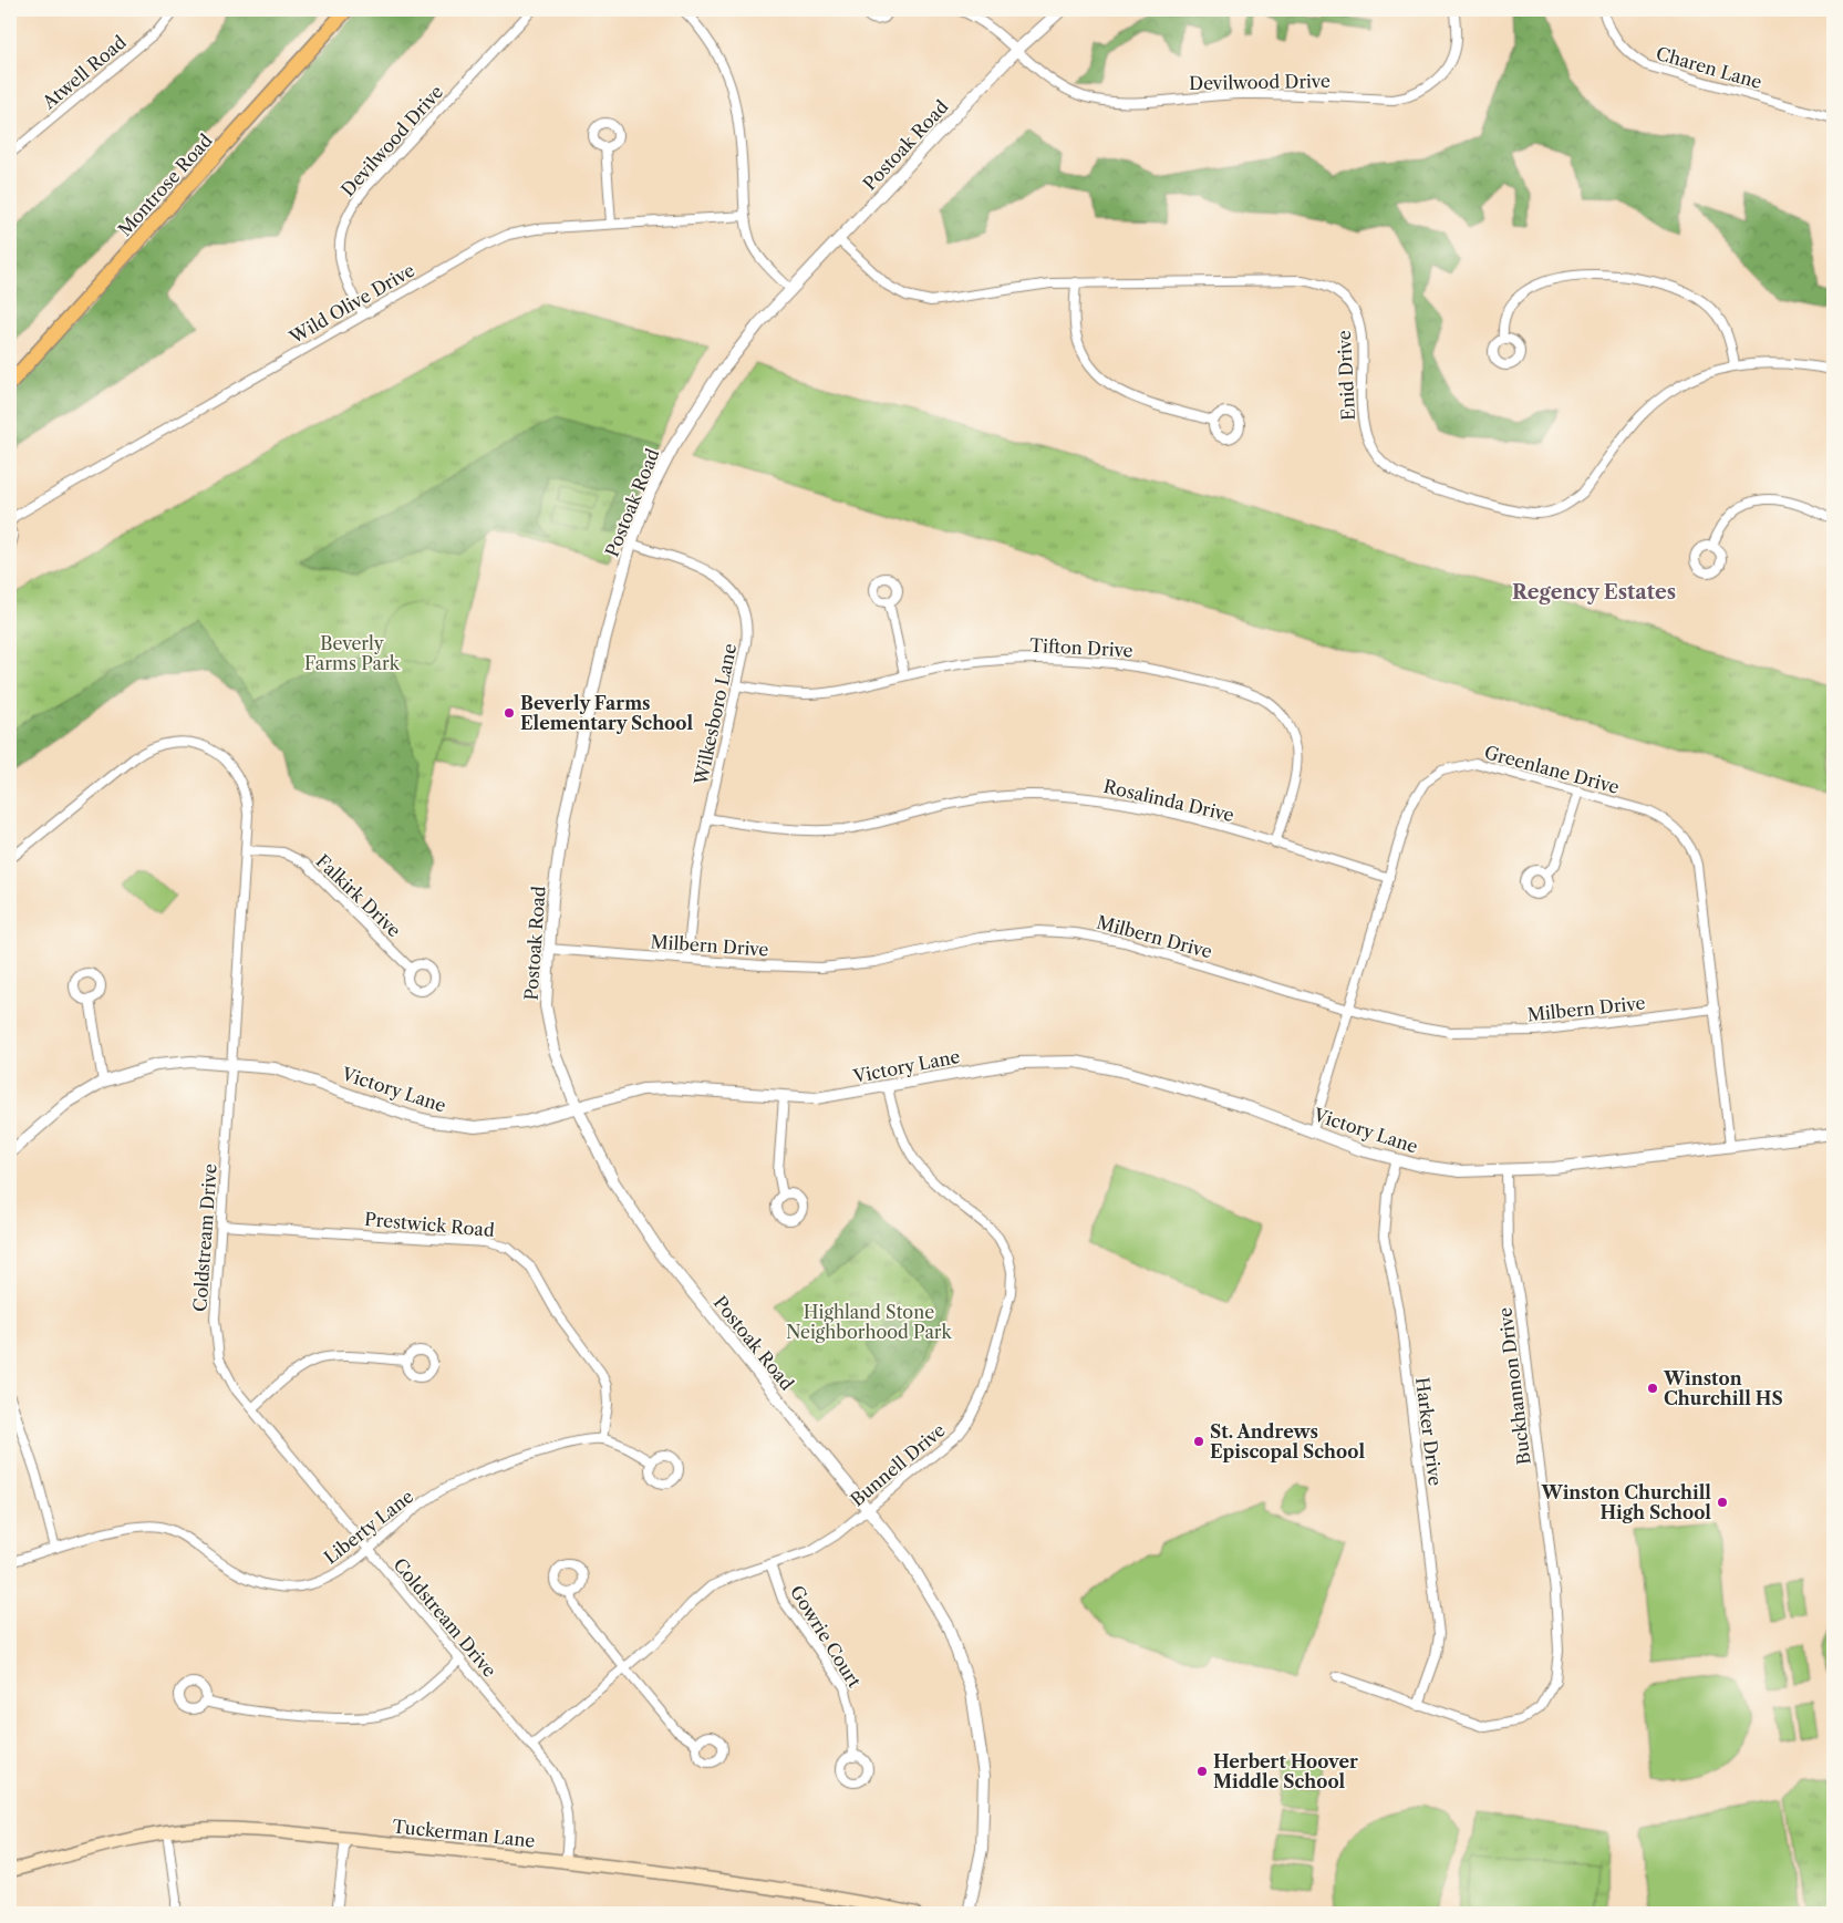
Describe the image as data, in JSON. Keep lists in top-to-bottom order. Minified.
{"streets":{"main road":["Montrose Road","Tuckerman Lane"],"street":["Charen Lane","Atwell Road","Devilwood Drive","Postoak Road","Wild Olive Drive","Enid Drive","Tifton Drive","Wilkesboro Lane","Greenlane Drive","Rosalinda Drive","Falkirk Drive","Milbern Drive","Victory Lane","Prestwick Road","Coldstream Drive","Buckhannon Drive","Harker Drive","Bunnell Drive","Liberty Lane","Gowrie Court"]},"crossings":[["Devilwood Drive","Postoak Road"],["Devilwood Drive","Wild Olive Drive"],["Postoak Road","Enid Drive"],["Postoak Road","Wilkesboro Lane"],["Postoak Road","Milbern Drive"],["Postoak Road","Victory Lane"],["Postoak Road","Bunnell Drive"],["Tifton Drive","Wilkesboro Lane"],["Tifton Drive","Rosalinda Drive"],["Wilkesboro Lane","Rosalinda Drive"],["Wilkesboro Lane","Milbern Drive"],["Greenlane Drive","Rosalinda Drive"],["Greenlane Drive","Milbern Drive"],["Greenlane Drive","Victory Lane"],["Falkirk Drive","Coldstream Drive"],["Victory Lane","Coldstream Drive"],["Victory Lane","Buckhannon Drive"],["Victory Lane","Harker Drive"],["Victory Lane","Bunnell Drive"],["Prestwick Road","Coldstream Drive"],["Prestwick Road","Liberty Lane"],["Coldstream Drive","Bunnell Drive"],["Coldstream Drive","Liberty Lane"],["Coldstream Drive","Tuckerman Lane"],["Buckhannon Drive","Harker Drive"],["Bunnell Drive","Gowrie Court"]],"districts":["Regency Estates"],"parks":["Beverly Farms Park","Highland Stone Neighborhood Park"],"places":["Beverly Farms Elementary School","Winston Churchill HS","St. Andrews Episcopal School","Winston Churchill High School","Herbert Hoover Middle School"]}
